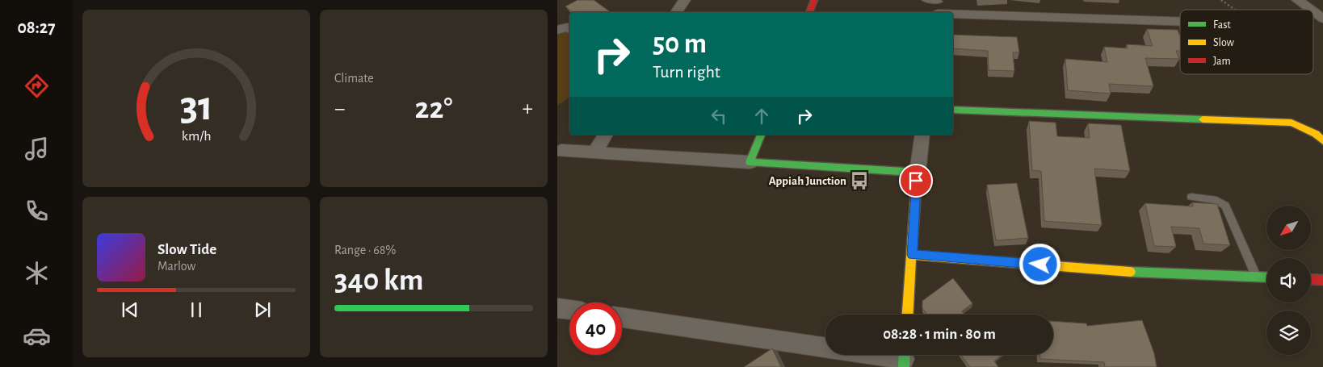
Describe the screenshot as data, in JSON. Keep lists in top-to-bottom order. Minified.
{"places":{"bus stop":["Appiah Junction"]},"legend":["Fast","Slow","Jam"],"north":"bottom left","page":{"tabs":"08:27","tile":["Climate",["Range · 68%","340 km"]],"turn":["50 m","Turn right"],"heat":["−","22°","+"],"song":["Slow Tide","Marlow"],"limit":"40","trip":"08:28 · 1 min · 80 m","gauge":["31","km/h"]}}
